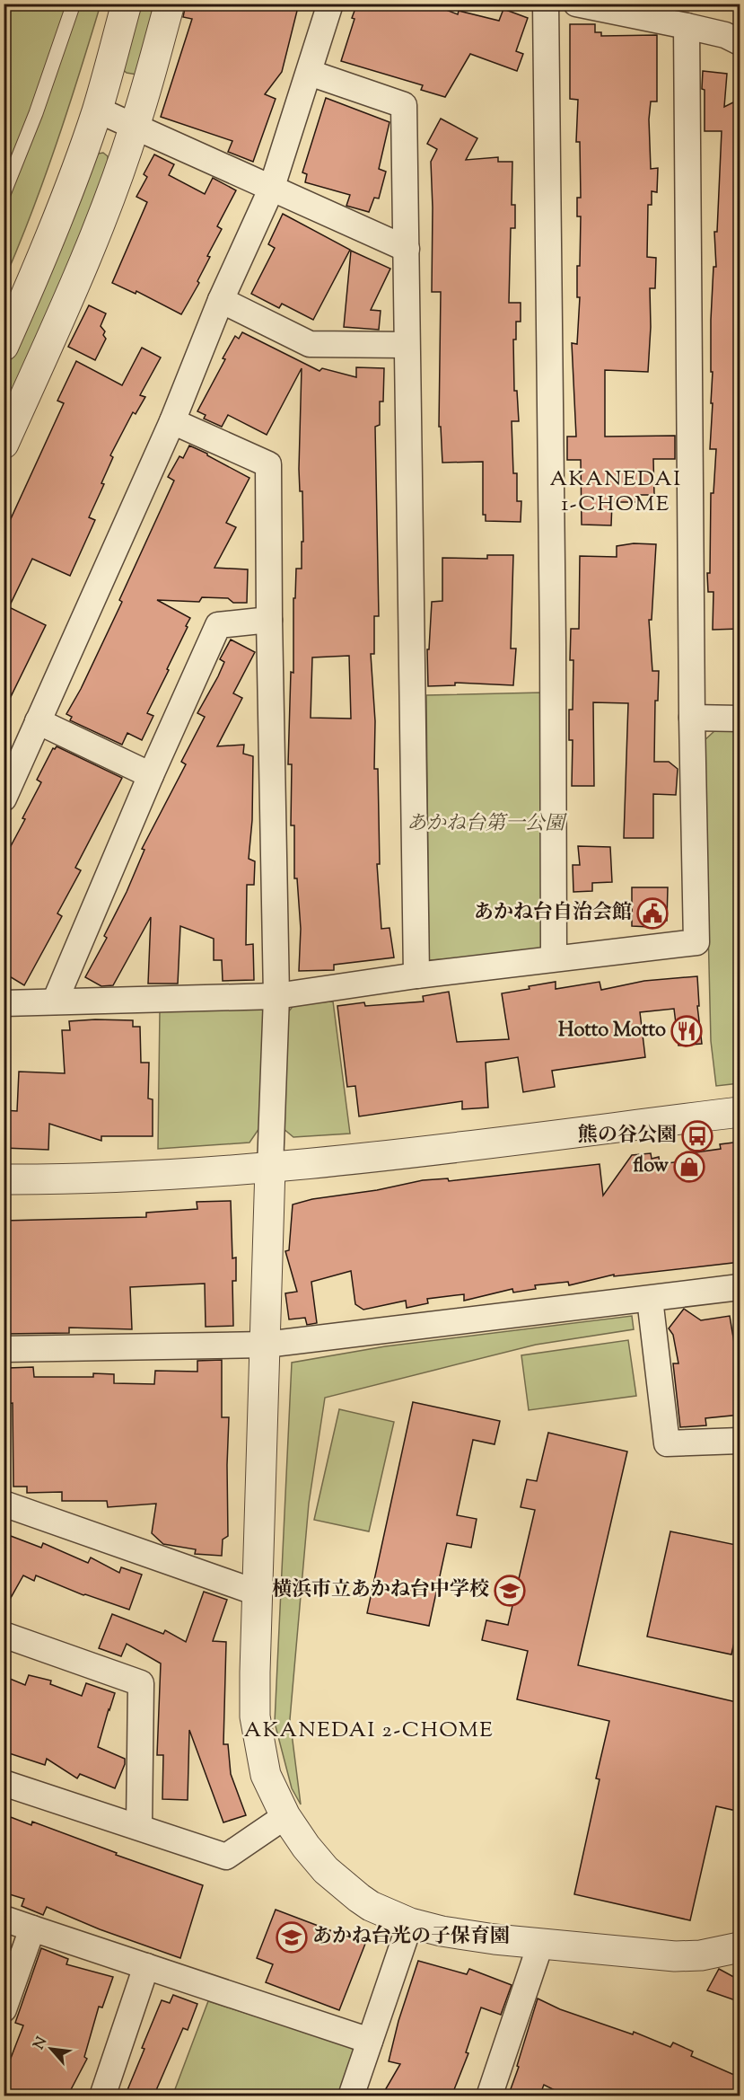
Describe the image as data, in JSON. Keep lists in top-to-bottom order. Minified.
{"districts":["AKANEDAI 1-CHOME","AKANEDAI 2-CHOME"],"parks":["あかね台第一公園"],"places":{"public building":["あかね台自治会館"],"restaurant":["Hotto Motto"],"bus stop":["熊の谷公園"],"shop":["flow"],"school or university":["横浜市立あかね台中学校","あかね台光の子保育園"]},"north":"top left"}
